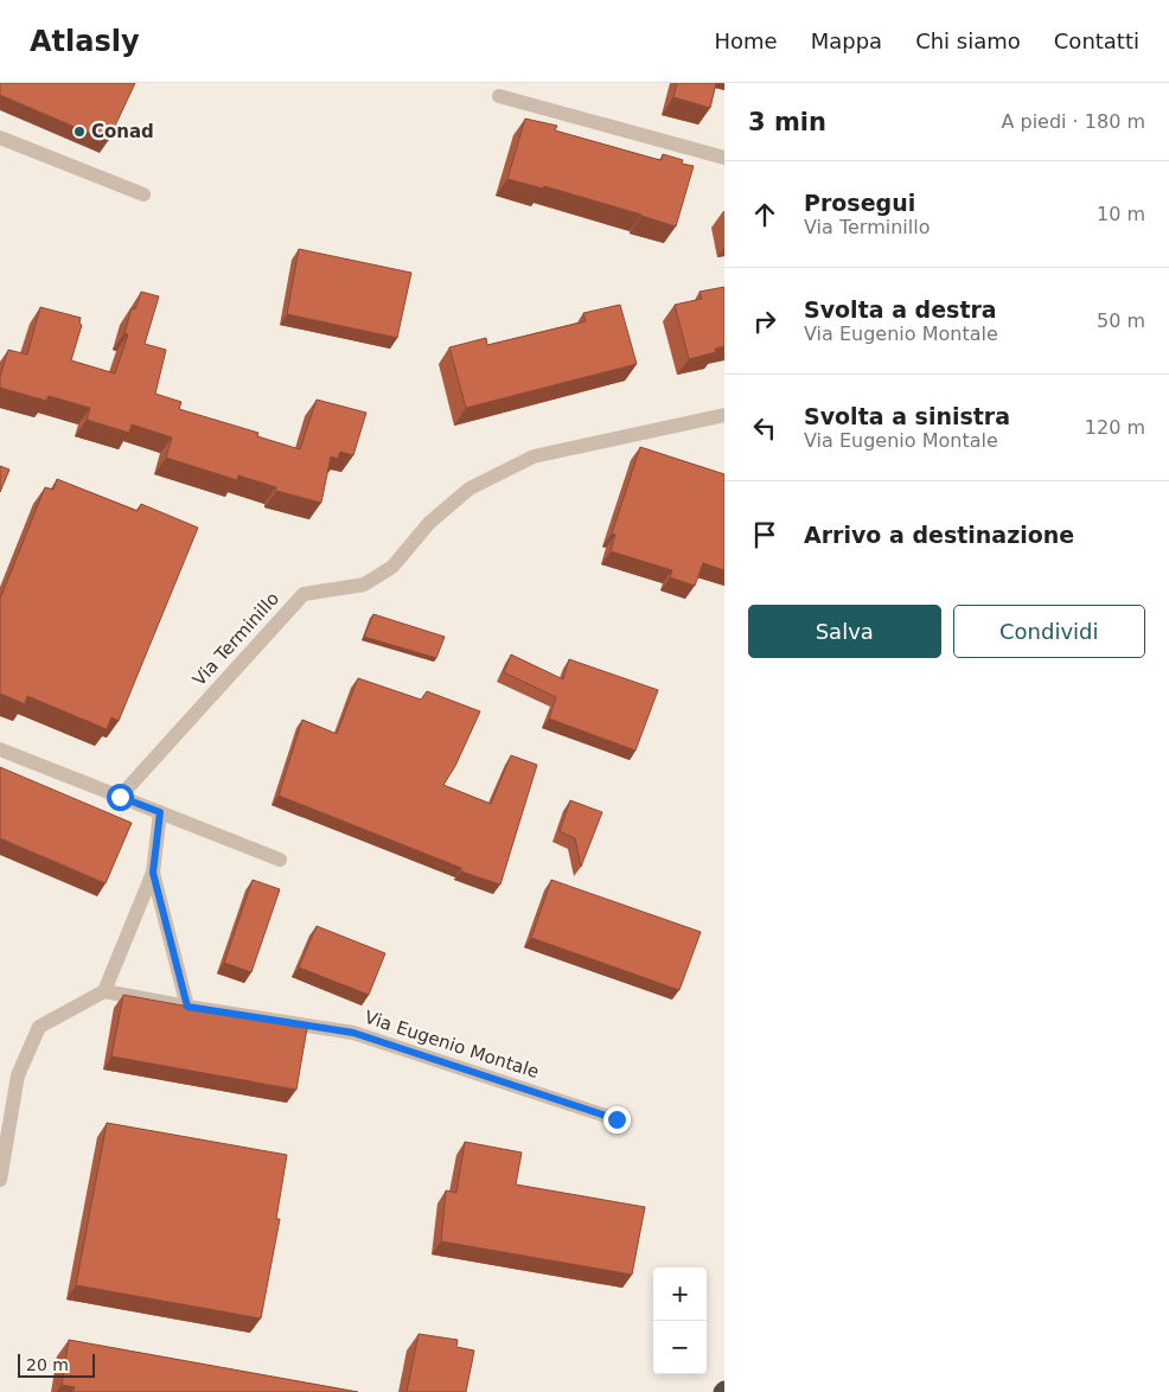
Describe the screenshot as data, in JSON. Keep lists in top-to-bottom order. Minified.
{"streets":{"street":["Via Terminillo","Via Eugenio Montale"]},"places":["Conad"],"scale_bar":"20 m","page":{"header":"Atlasly","nav":["Home","Mappa","Chi siamo","Contatti"],"heading":["3 min","A piedi · 180 m"],"list":[["Prosegui","Via Terminillo","10 m"],["Svolta a destra","Via Eugenio Montale","50 m"],["Svolta a sinistra","Via Eugenio Montale","120 m"],"Arrivo a destinazione"],"buttons":["Salva","Condividi"],"map_buttons":["+","−"],"scale":"20 m"}}
